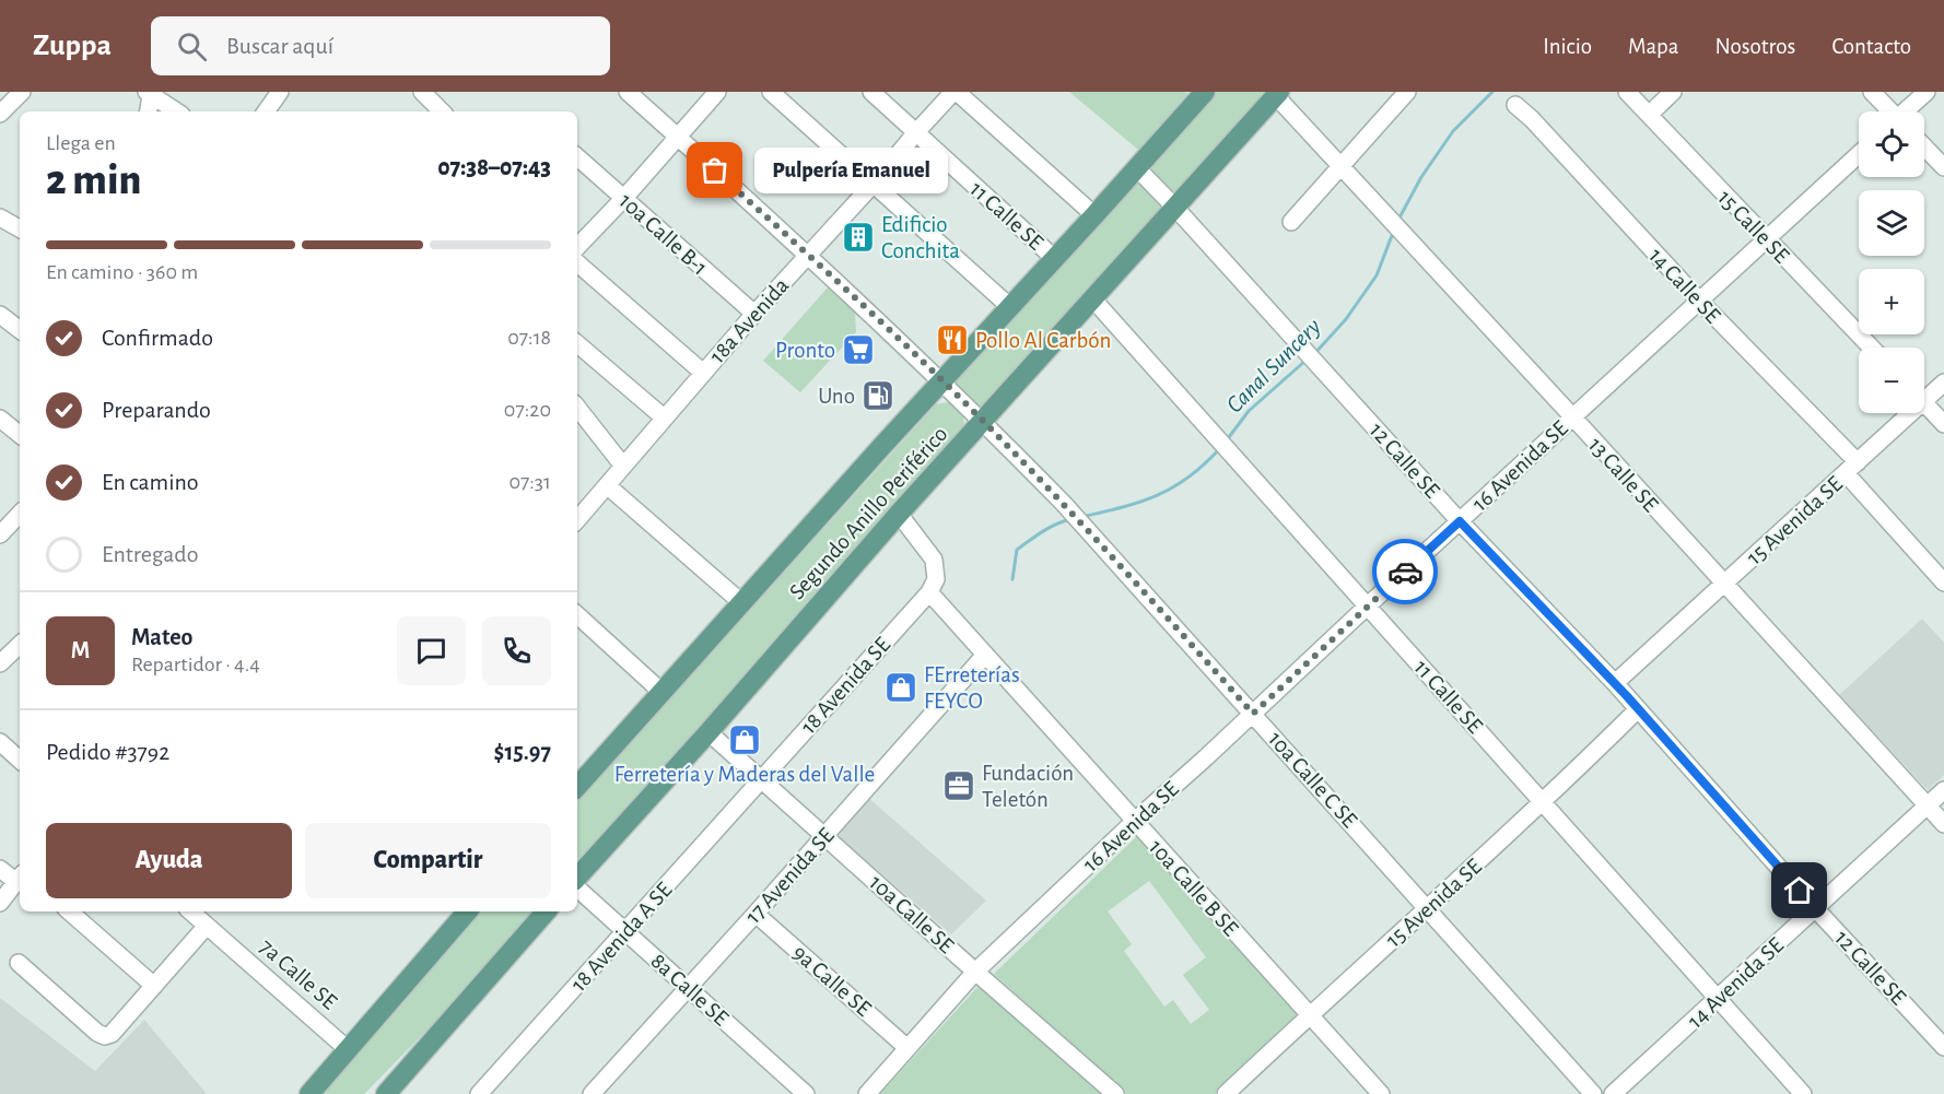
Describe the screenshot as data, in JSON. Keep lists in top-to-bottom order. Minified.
{"streets":{"main road":["Segundo Anillo Periférico"],"street":["11 Calle SE","15 Calle SE","10a Calle B-1","14 Calle SE","18a Avenida","12 Calle SE","16 Avenida SE","13 Calle SE","15 Avenida SE","18 Avenida SE","10a Calle C SE","17 Avenida SE","10a Calle B SE","10a Calle SE","18 Avenida A SE","7a Calle SE","9a Calle SE","14 Avenida SE","8a Calle SE"]},"crossings":[["11 Calle SE","18a Avenida"],["11 Calle SE","16 Avenida SE"],["11 Calle SE","Segundo Anillo Periférico"],["11 Calle SE","15 Avenida SE"],["11 Calle SE","14 Avenida SE"],["15 Calle SE","16 Avenida SE"],["10a Calle B-1","18a Avenida"],["14 Calle SE","16 Avenida SE"],["14 Calle SE","15 Avenida SE"],["18a Avenida","10a Calle C SE"],["12 Calle SE","16 Avenida SE"],["12 Calle SE","Segundo Anillo Periférico"],["12 Calle SE","15 Avenida SE"],["12 Calle SE","14 Avenida SE"],["16 Avenida SE","13 Calle SE"],["16 Avenida SE","10a Calle C SE"],["16 Avenida SE","10a Calle B SE"],["16 Avenida SE","10a Calle SE"],["16 Avenida SE","9a Calle SE"],["13 Calle SE","Segundo Anillo Periférico"],["13 Calle SE","15 Avenida SE"],["13 Calle SE","14 Avenida SE"],["Segundo Anillo Periférico","10a Calle C SE"],["Segundo Anillo Periférico","10a Calle SE"],["15 Avenida SE","10a Calle C SE"],["15 Avenida SE","10a Calle B SE"],["18 Avenida SE","10a Calle B SE"],["18 Avenida SE","10a Calle SE"],["18 Avenida SE","18 Avenida A SE"],["17 Avenida SE","10a Calle B SE"],["17 Avenida SE","10a Calle SE"],["17 Avenida SE","9a Calle SE"],["17 Avenida SE","8a Calle SE"],["10a Calle SE","18 Avenida A SE"],["18 Avenida A SE","8a Calle SE"]],"water":["Canal Suncery"],"places":{"other":["Pulpería Emanuel"],"building":["Edificio Conchita"],"restaurant":["Pollo Al Carbón"],"supermarket":["Pronto"],"fuel station":["Uno"],"shop":["FErreterías FEYCO","Ferretería y Maderas del Valle"],"office":["Fundación Teletón"]},"page":{"header":"Zuppa","search":"Buscar aquí","nav":["Inicio","Mapa","Nosotros","Contacto"],"map_buttons":["+","−"],"heading":["2 min","Llega en","07:38–07:43"],"panel":["Mateo","Repartidor · 4.4","Pedido #3792","$15.97"],"bubble":"Pulpería Emanuel","bar":"En camino · 360 m","list":[["Confirmado","07:18"],["Preparando","07:20"],["En camino","07:31"],"Entregado"],"round":"M","buttons":["Ayuda","Compartir"]}}
